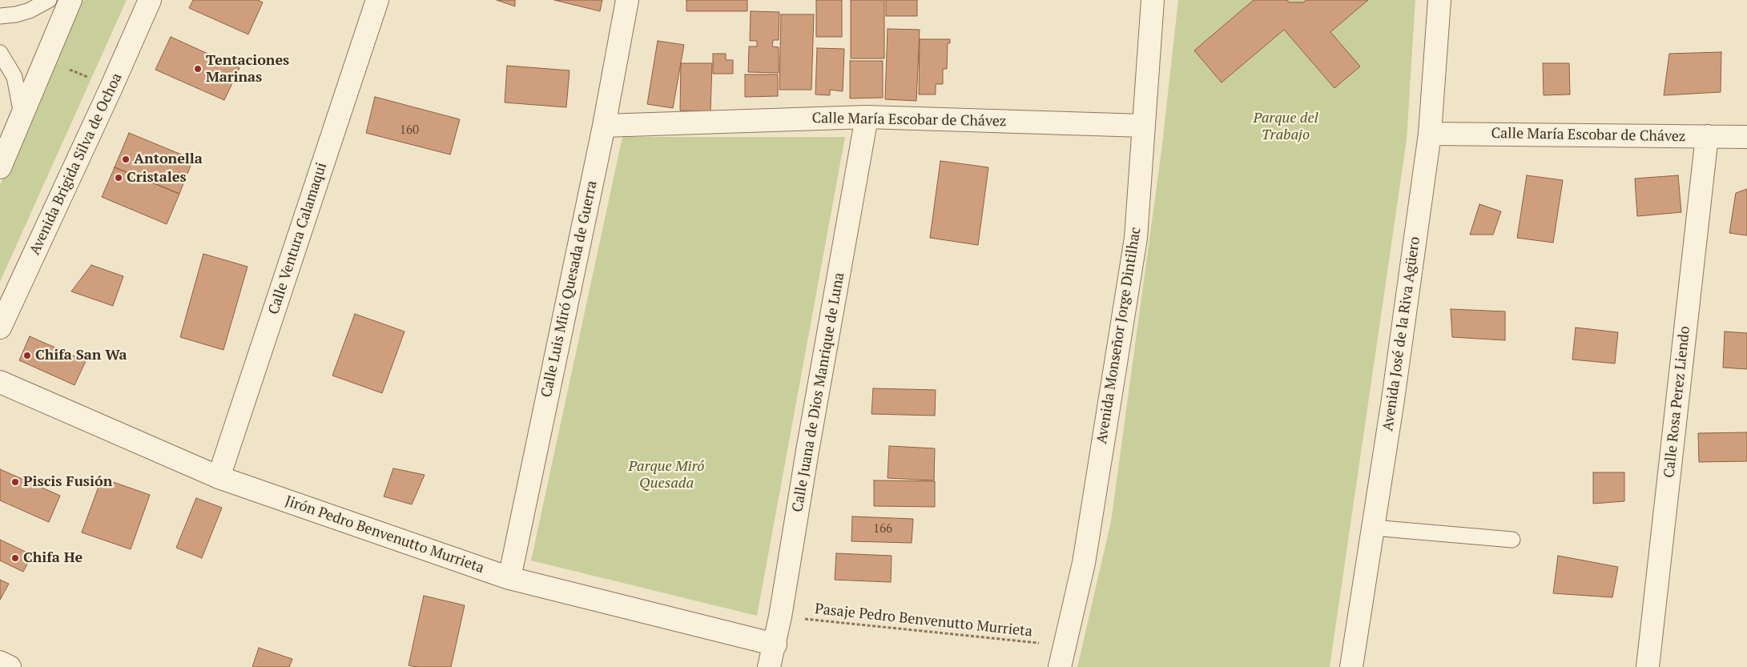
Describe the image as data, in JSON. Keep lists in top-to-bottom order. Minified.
{"streets":{"street":["Calle María Escobar de Chávez","Avenida Brigida Silva de Ochoa","Calle Ventura Calamaqui","Calle Luis Miró Quesada de Guerra","Avenida José de la Riva Agüero","Avenida Monseñor Jorge Dintilhac","Calle Juana de Dios Manrique de Luna","Calle Rosa Perez Liendo","Jirón Pedro Benvenutto Murrieta"],"path":["Pasaje Pedro Benvenutto Murrieta"]},"crossings":[["Calle María Escobar de Chávez","Calle Luis Miró Quesada de Guerra"],["Calle María Escobar de Chávez","Avenida José de la Riva Agüero"],["Calle María Escobar de Chávez","Avenida Monseñor Jorge Dintilhac"],["Calle María Escobar de Chávez","Calle Juana de Dios Manrique de Luna"],["Calle María Escobar de Chávez","Calle Rosa Perez Liendo"],["Calle Ventura Calamaqui","Jirón Pedro Benvenutto Murrieta"],["Calle Luis Miró Quesada de Guerra","Jirón Pedro Benvenutto Murrieta"],["Avenida Monseñor Jorge Dintilhac","Pasaje Pedro Benvenutto Murrieta"],["Calle Juana de Dios Manrique de Luna","Jirón Pedro Benvenutto Murrieta"],["Calle Juana de Dios Manrique de Luna","Pasaje Pedro Benvenutto Murrieta"]],"parks":["Parque del Trabajo","Parque Miró Quesada"],"places":["Tentaciones Marinas","Antonella","Cristales","Chifa San Wa","Piscis Fusión","Chifa He"],"house_numbers":["160","166"]}
